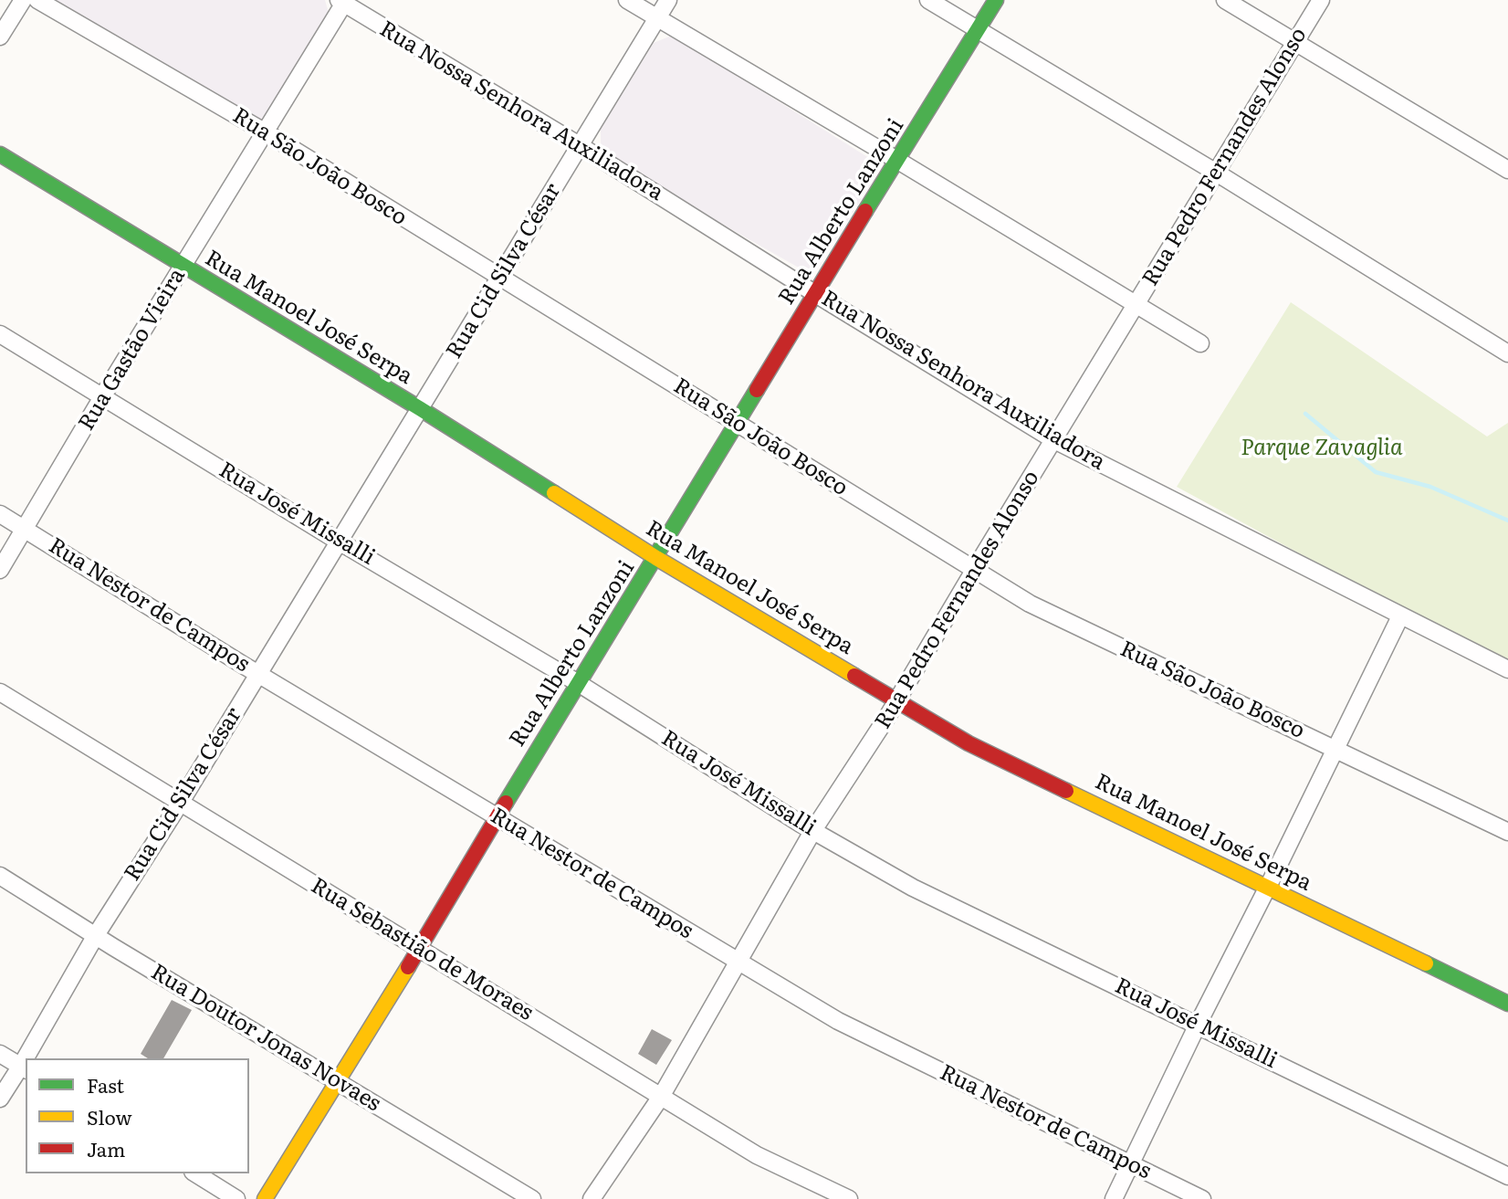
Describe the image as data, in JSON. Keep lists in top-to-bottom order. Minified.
{"streets":{"street":["Rua Nossa Senhora Auxiliadora","Rua Pedro Fernandes Alonso","Rua São João Bosco","Rua Alberto Lanzoni","Rua Cid Silva César","Rua Manoel José Serpa","Rua Gastão Vieira","Rua José Missalli","Rua Nestor de Campos","Rua Sebastião de Moraes","Rua Doutor Jonas Novaes"]},"crossings":[["Rua Nossa Senhora Auxiliadora","Rua Pedro Fernandes Alonso"],["Rua Nossa Senhora Auxiliadora","Rua Alberto Lanzoni"],["Rua Nossa Senhora Auxiliadora","Rua Cid Silva César"],["Rua Nossa Senhora Auxiliadora","Rua Gastão Vieira"],["Rua Pedro Fernandes Alonso","Rua São João Bosco"],["Rua Pedro Fernandes Alonso","Rua Manoel José Serpa"],["Rua Pedro Fernandes Alonso","Rua José Missalli"],["Rua Pedro Fernandes Alonso","Rua Nestor de Campos"],["Rua Pedro Fernandes Alonso","Rua Sebastião de Moraes"],["Rua São João Bosco","Rua Alberto Lanzoni"],["Rua São João Bosco","Rua Cid Silva César"],["Rua São João Bosco","Rua Gastão Vieira"],["Rua Alberto Lanzoni","Rua Manoel José Serpa"],["Rua Alberto Lanzoni","Rua José Missalli"],["Rua Alberto Lanzoni","Rua Nestor de Campos"],["Rua Alberto Lanzoni","Rua Sebastião de Moraes"],["Rua Alberto Lanzoni","Rua Doutor Jonas Novaes"],["Rua Cid Silva César","Rua Manoel José Serpa"],["Rua Cid Silva César","Rua José Missalli"],["Rua Cid Silva César","Rua Nestor de Campos"],["Rua Cid Silva César","Rua Sebastião de Moraes"],["Rua Cid Silva César","Rua Doutor Jonas Novaes"],["Rua Manoel José Serpa","Rua Gastão Vieira"],["Rua Gastão Vieira","Rua José Missalli"],["Rua Gastão Vieira","Rua Nestor de Campos"]],"parks":["Parque Zavaglia"],"legend":["Fast","Slow","Jam"]}
